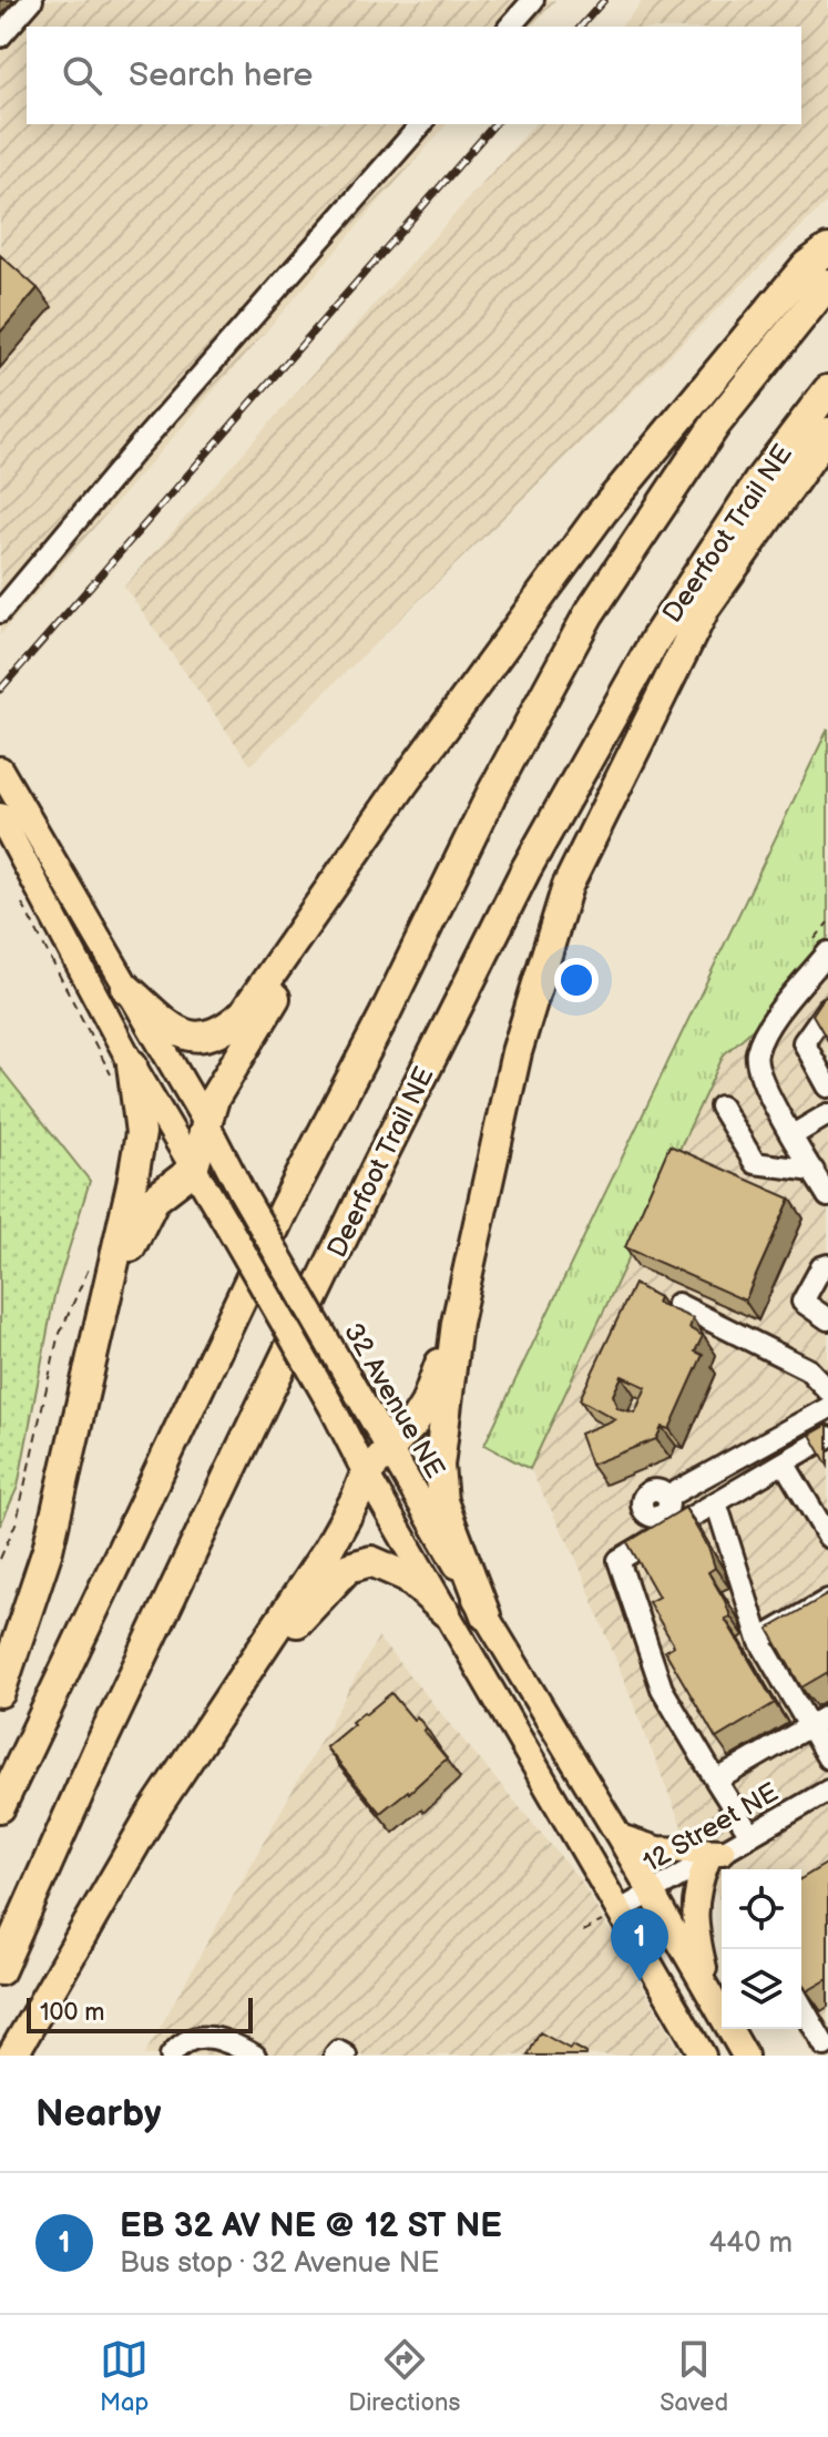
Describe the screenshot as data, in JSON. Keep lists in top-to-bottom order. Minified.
{"streets":{"highway":["Deerfoot Trail NE"],"main road":["32 Avenue NE"],"street":["12 Street NE"]},"crossings":[["32 Avenue NE","12 Street NE"]],"scale_bar":"100 m","page":{"search":"Search here","pins":"1","scale":"100 m","heading":"Nearby","list":[{"mark":"1","name":"EB 32 AV NE @ 12 ST NE","note":"Bus stop · 32 Avenue NE","value":"440 m"}],"nav":["Map","Directions","Saved"]}}
